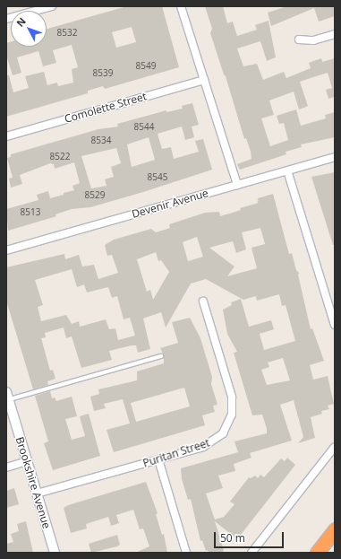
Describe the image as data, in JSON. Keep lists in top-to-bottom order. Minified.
{"streets":{"street":["Comolette Street","Devenir Avenue","Puritan Street","Brookshire Avenue"]},"crossings":[["Puritan Street","Brookshire Avenue"]],"house_numbers":["8532","8549","8539","8544","8534","8522","8545","8529","8513"],"scale_bar":"50 m","north":"top left"}
